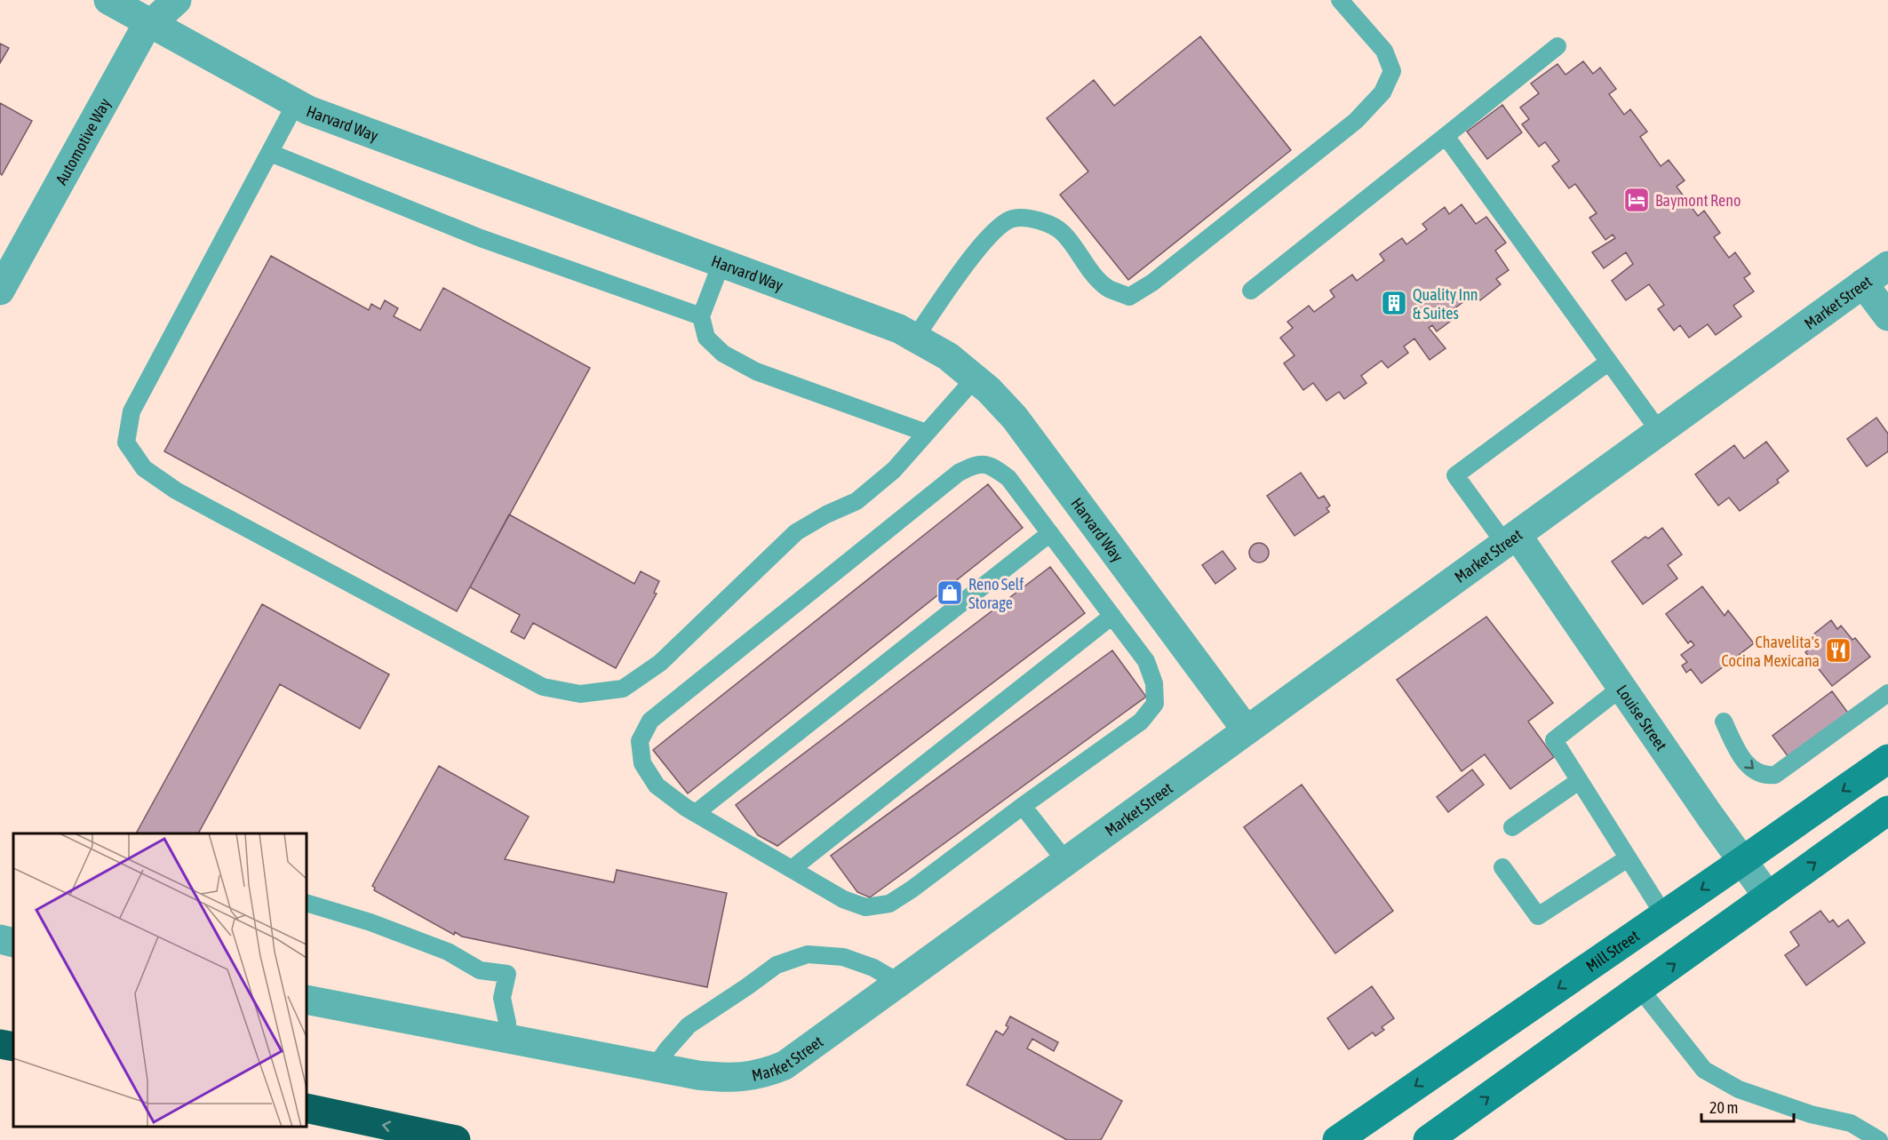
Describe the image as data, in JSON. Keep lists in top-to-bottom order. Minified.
{"streets":{"main road":["Mill Street"],"street":["Harvard Way","Automotive Way","Market Street","Louise Street"]},"crossings":[["Harvard Way","Automotive Way"],["Harvard Way","Market Street"],["Market Street","Louise Street"],["Louise Street","Mill Street"]],"places":{"hotel":["Baymont Reno"],"building":["Quality Inn & Suites"],"shop":["Reno Self Storage"],"restaurant":["Chavelita's Cocina Mexicana"]},"scale_bar":"20 m"}
